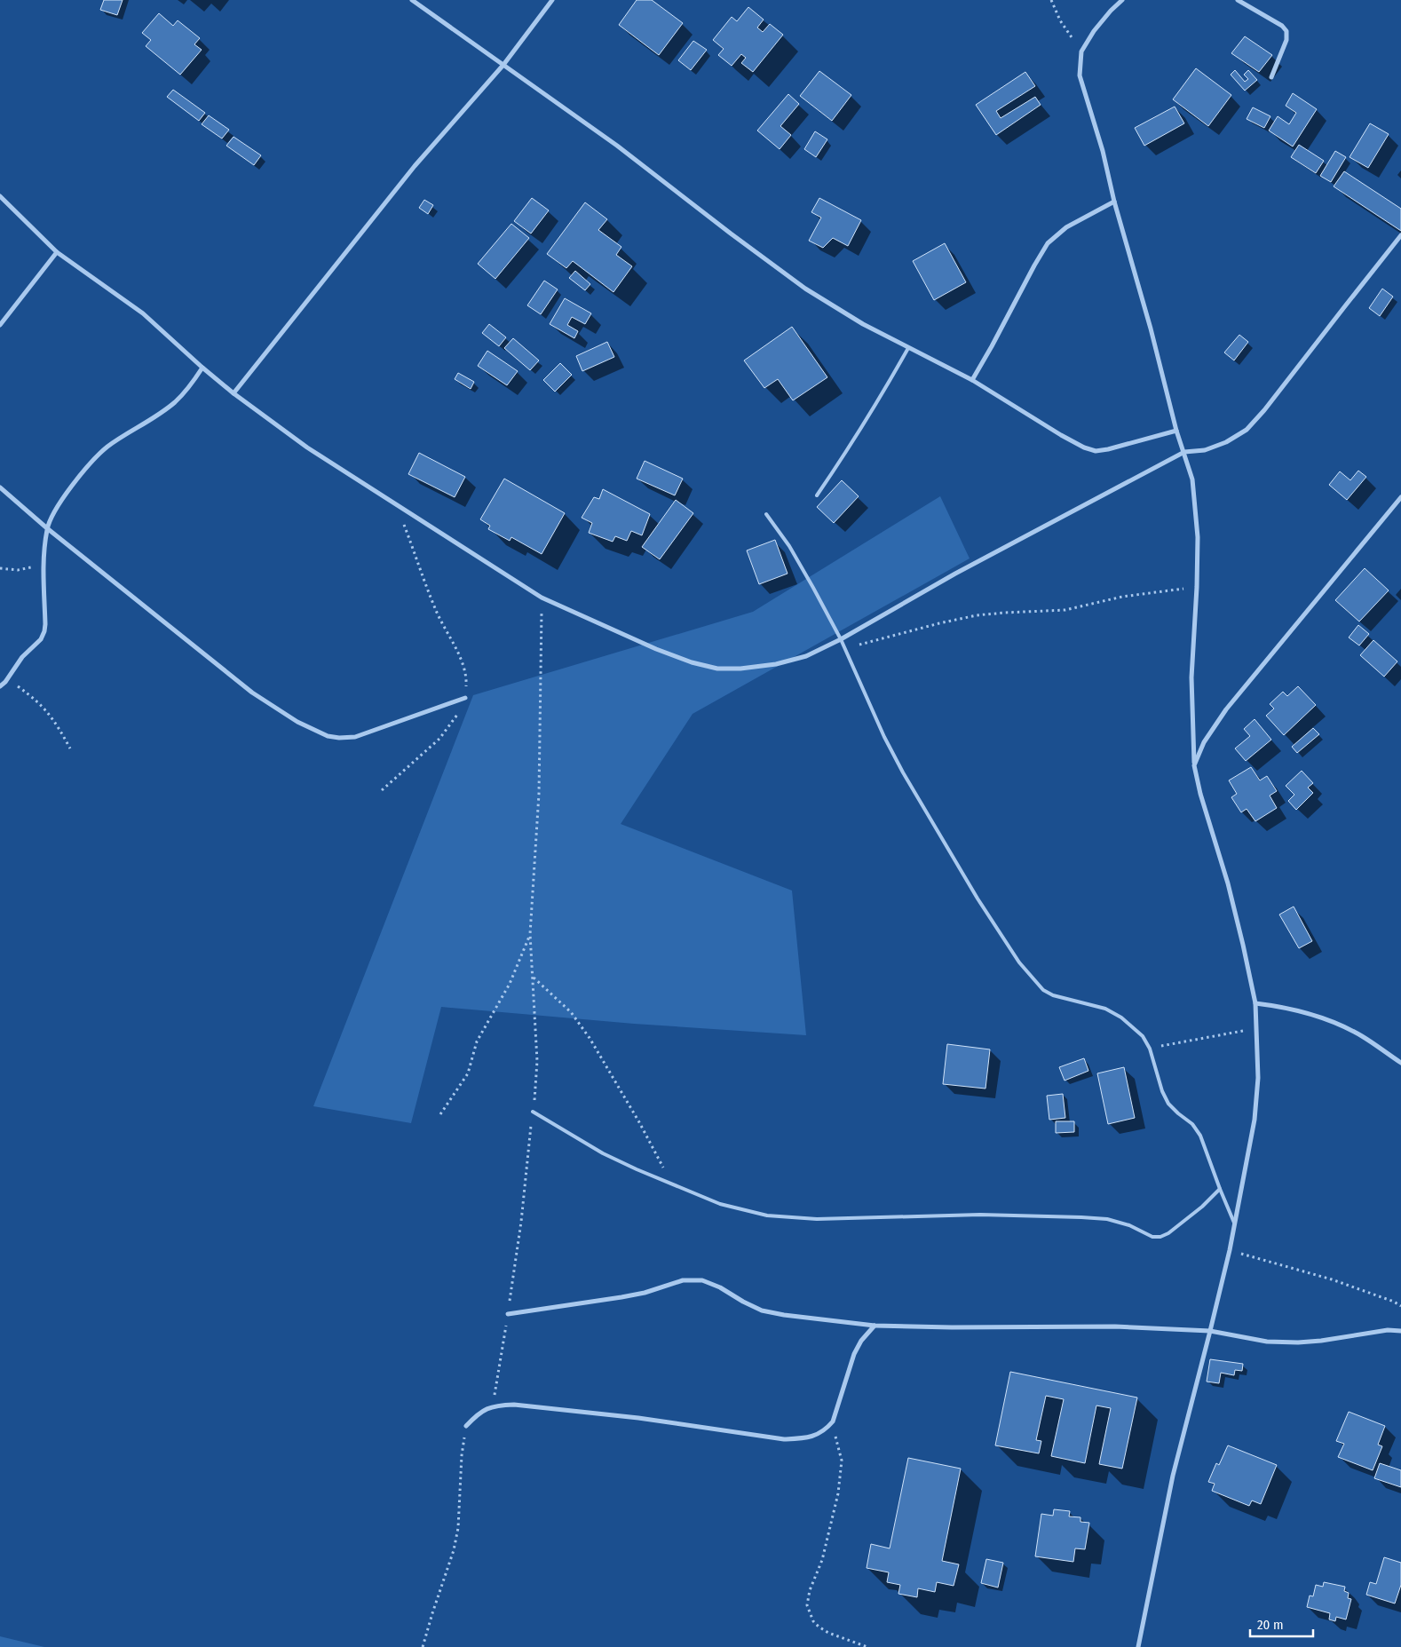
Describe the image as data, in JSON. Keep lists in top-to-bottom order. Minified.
{"scale_bar":"20 m"}
